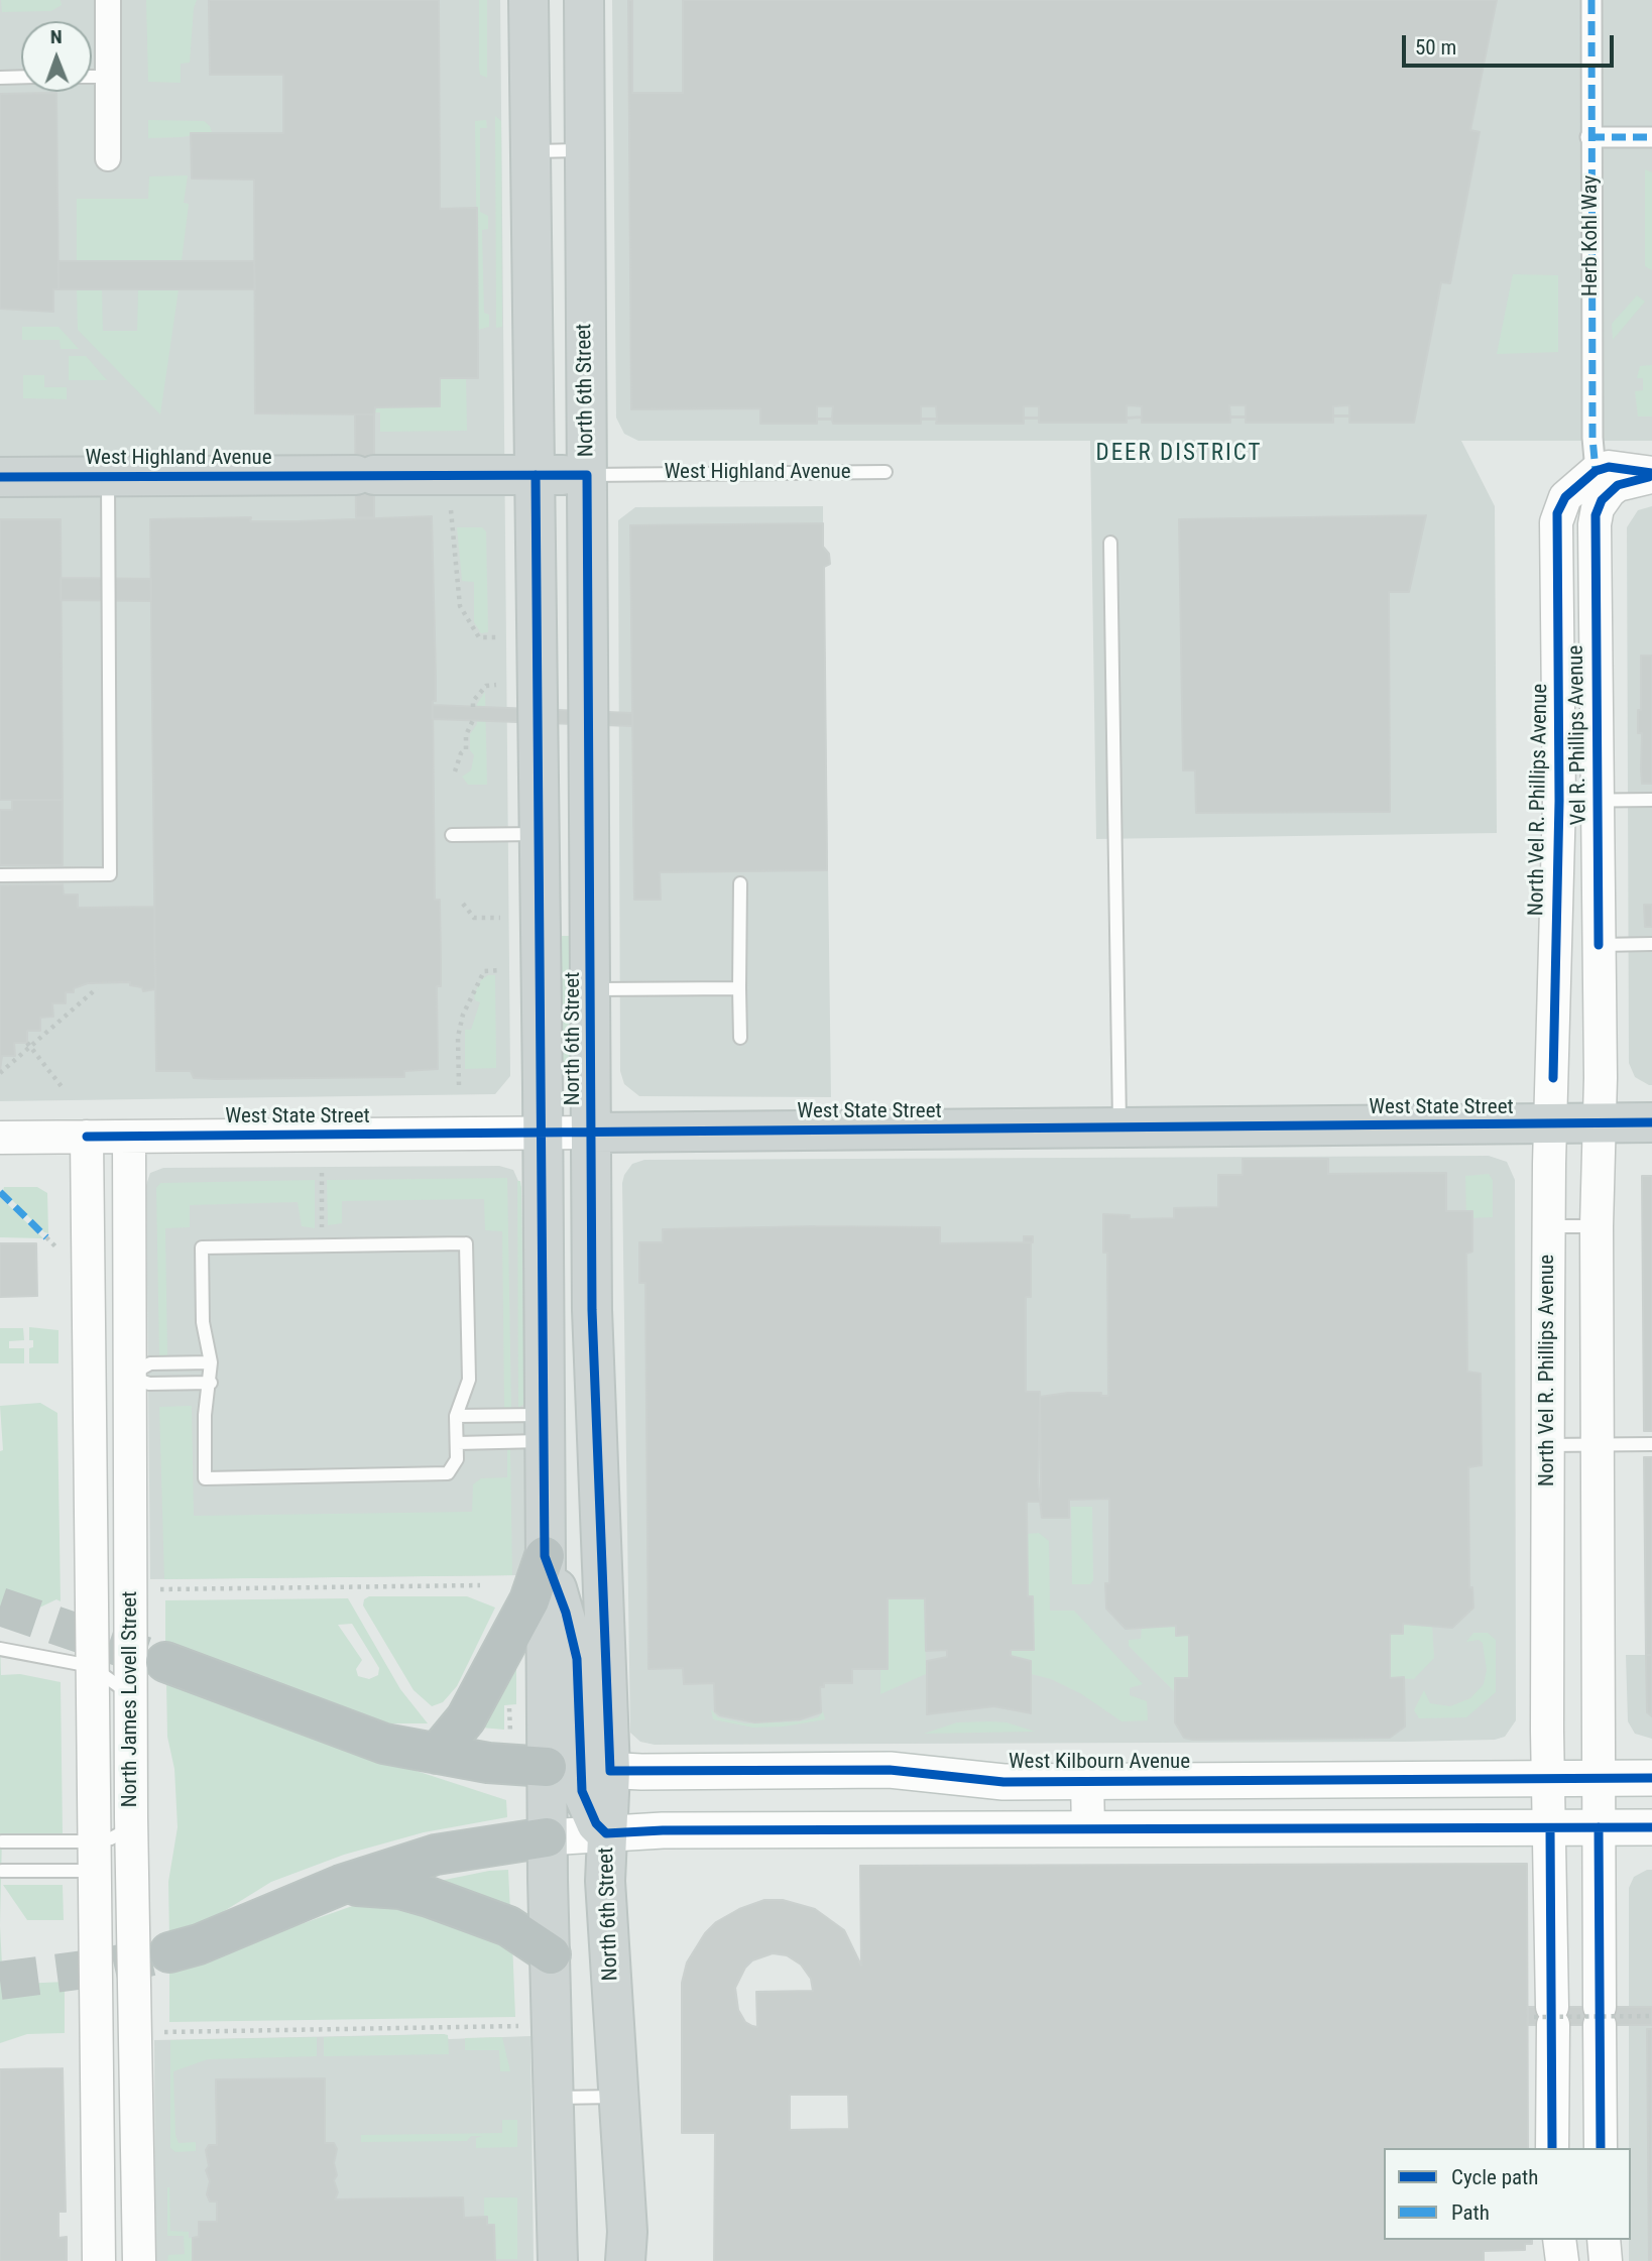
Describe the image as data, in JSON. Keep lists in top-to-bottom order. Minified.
{"streets":{"main road":["North 6th Street","West Highland Avenue","West State Street","West Kilbourn Avenue"],"street":["Herb Kohl Way","Vel R. Phillips Avenue","North Vel R. Phillips Avenue","North James Lovell Street"]},"crossings":[["Herb Kohl Way","North Vel R. Phillips Avenue"],["North 6th Street","West Highland Avenue"],["North 6th Street","West State Street"],["North 6th Street","West Kilbourn Avenue"],["North Vel R. Phillips Avenue","West State Street"],["North Vel R. Phillips Avenue","West Kilbourn Avenue"],["West State Street","North James Lovell Street"]],"districts":["DEER DISTRICT"],"legend":["Cycle path","Path"],"scale_bar":"50 m","north":"top"}
